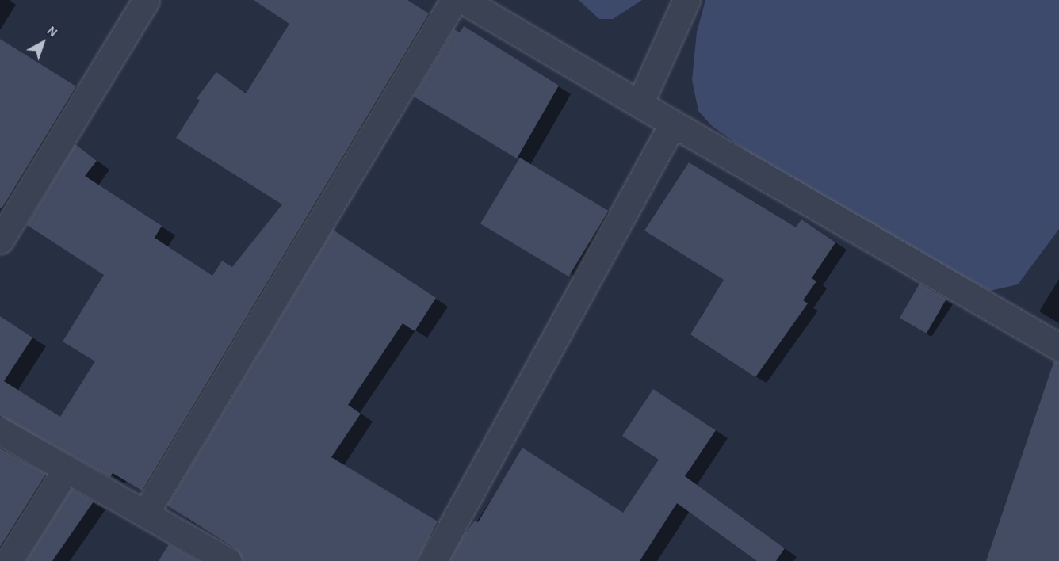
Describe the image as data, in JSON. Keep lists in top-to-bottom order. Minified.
{"north":"top right"}
